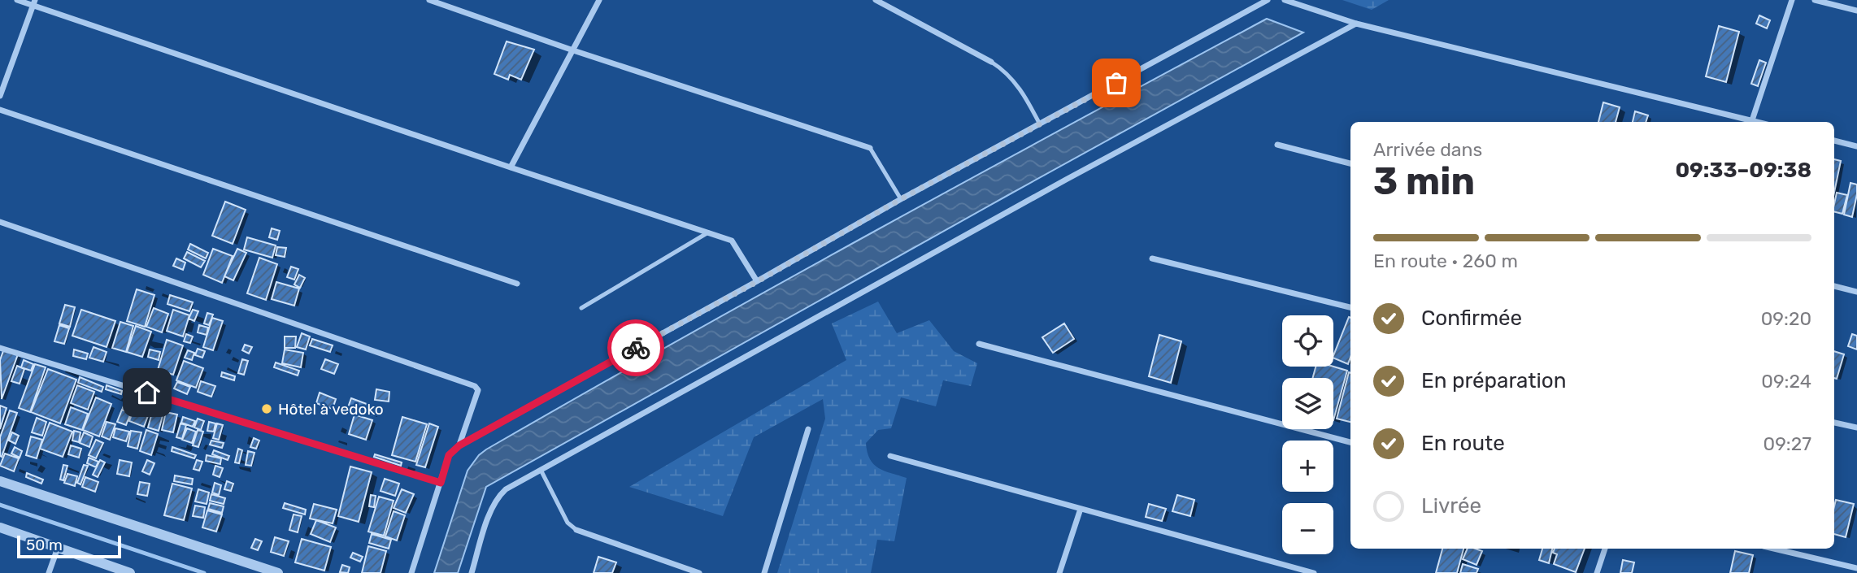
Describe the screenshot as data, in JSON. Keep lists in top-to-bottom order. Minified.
{"places":["Hôtel à vedoko"],"scale_bar":"50 m","page":{"heading":["3 min","Arrivée dans","09:33–09:38"],"bar":"En route · 260 m","list":[["Confirmée","09:20"],["En préparation","09:24"],["En route","09:27"],"Livrée"],"map_buttons":["+","−"],"scale":"50 m"}}
